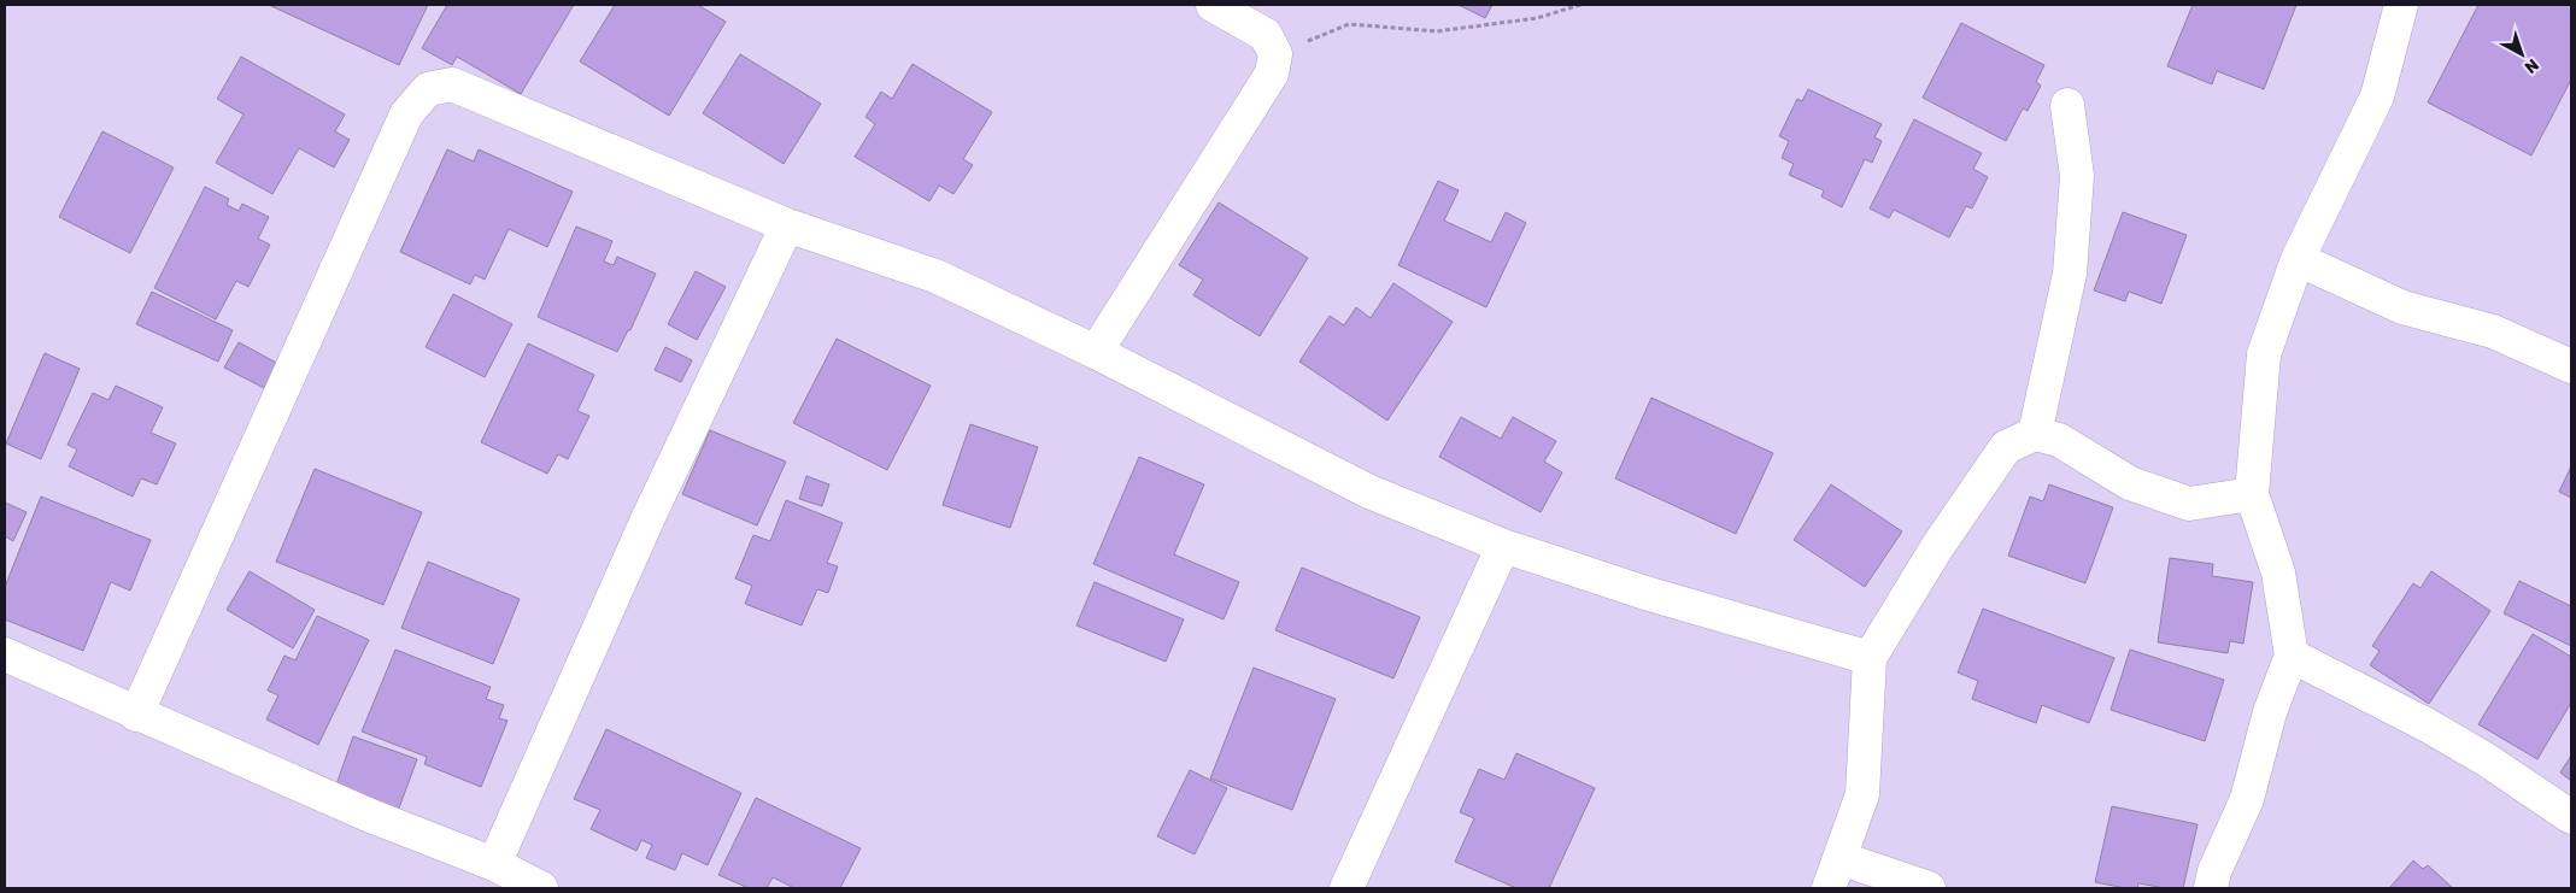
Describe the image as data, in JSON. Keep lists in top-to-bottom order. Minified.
{"north":"bottom right"}
